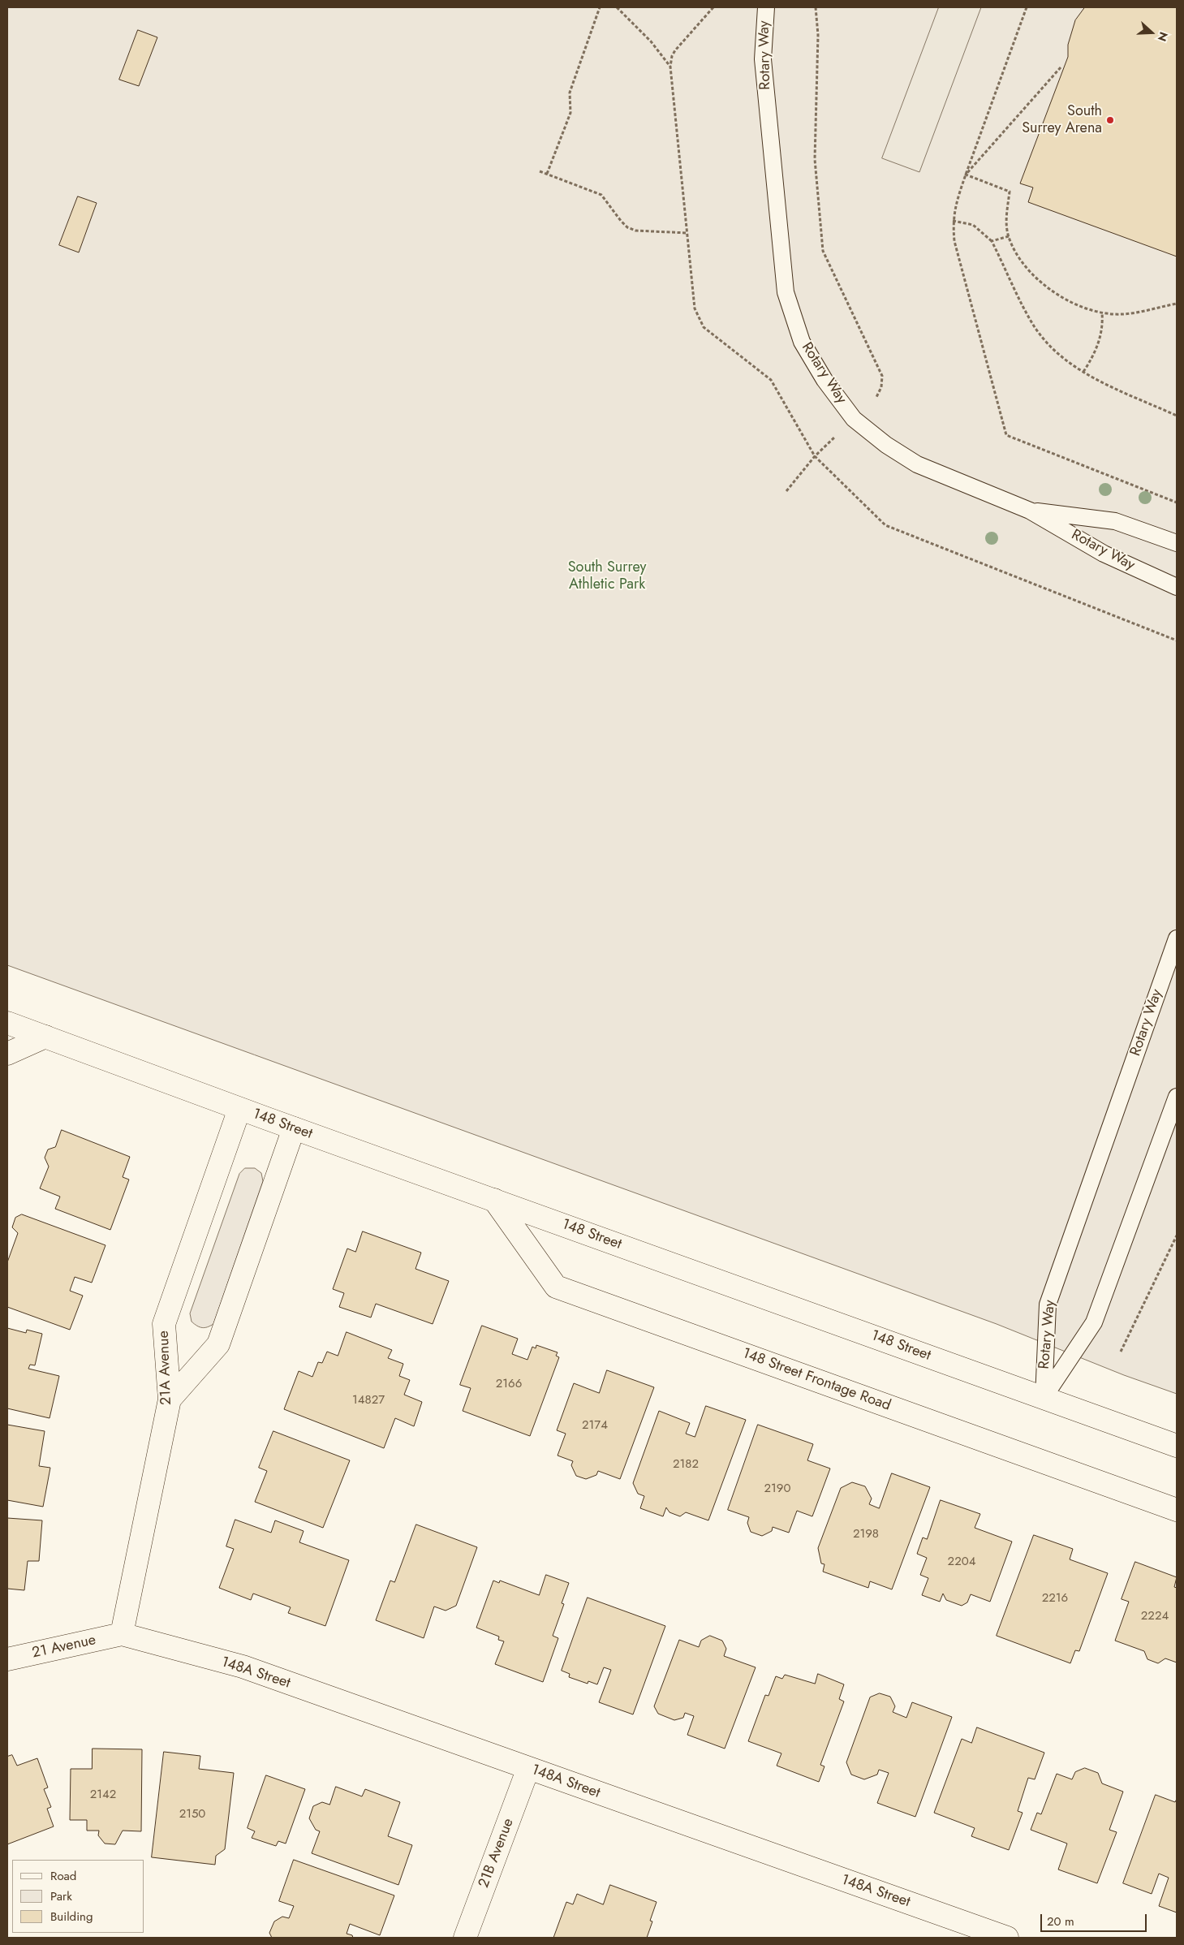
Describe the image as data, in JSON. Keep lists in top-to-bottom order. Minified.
{"streets":{"street":["148 Street","21A Avenue","148 Street Frontage Road","21 Avenue","148A Street","21B Avenue"],"lane":["Rotary Way"]},"crossings":[["Rotary Way","148 Street"],["148 Street","21A Avenue"],["148 Street","148 Street Frontage Road"],["21A Avenue","21 Avenue"],["21A Avenue","148A Street"],["21 Avenue","148A Street"],["148A Street","21B Avenue"]],"parks":["South Surrey Athletic Park"],"places":["South Surrey Arena"],"house_numbers":["2166","14827","2174","2182","2190","2198","2204","2216","2224","2142","2150"],"legend":["Road","Park","Building"],"scale_bar":"20 m","north":"right"}
